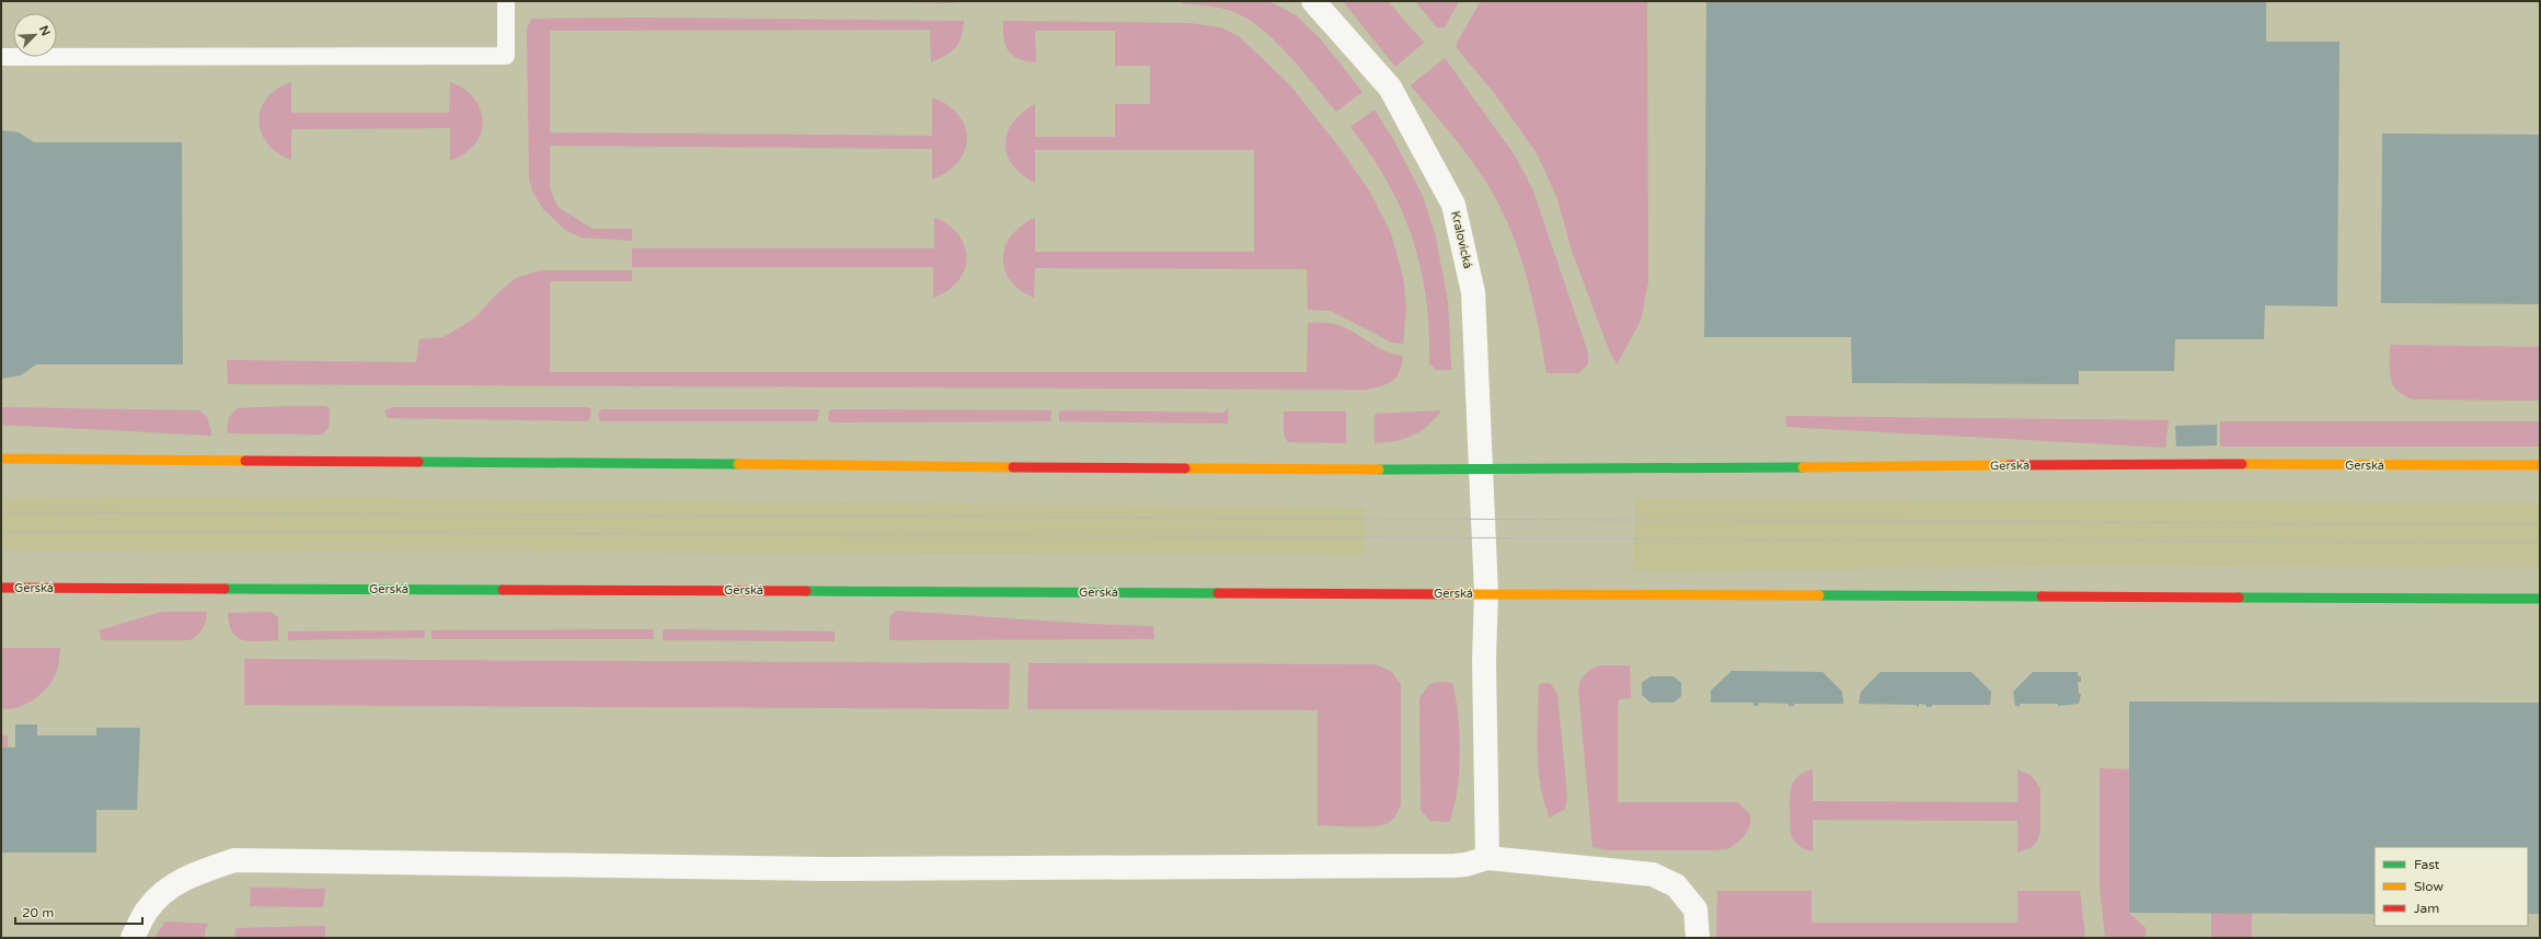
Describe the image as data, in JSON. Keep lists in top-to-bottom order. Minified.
{"streets":{"street":["Kralovická","Gerská"]},"crossings":[["Kralovická","Gerská"]],"legend":["Fast","Slow","Jam"],"scale_bar":"20 m","north":"top right"}
